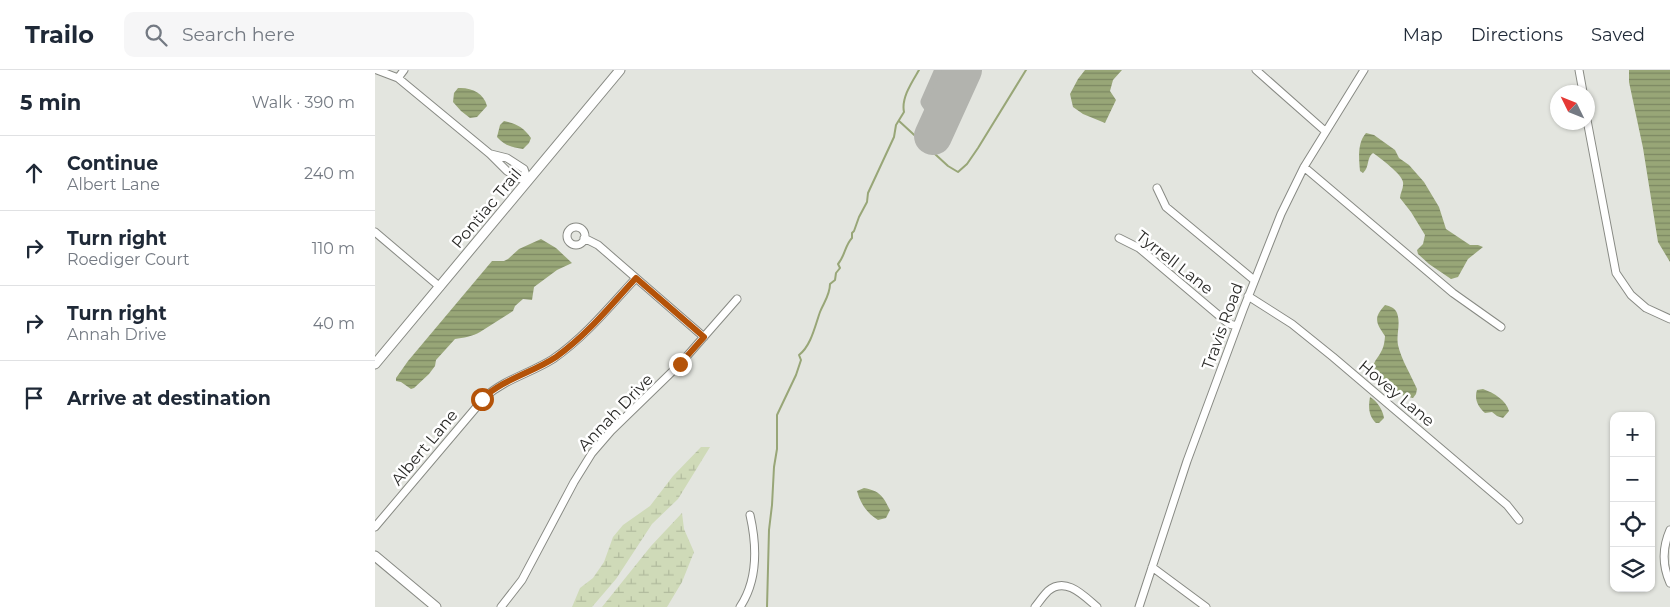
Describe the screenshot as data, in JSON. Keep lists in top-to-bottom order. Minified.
{"streets":{"main road":["Pontiac Trail"],"street":["Tyrrell Lane","Travis Road","Hovey Lane","Annah Drive","Albert Lane"]},"crossings":[["Tyrrell Lane","Travis Road"],["Travis Road","Hovey Lane"]],"north":"top left","page":{"header":"Trailo","search":"Search here","nav":["Map","Directions","Saved"],"heading":["5 min","Walk · 390 m"],"list":[["Continue","Albert Lane","240 m"],["Turn right","Roediger Court","110 m"],["Turn right","Annah Drive","40 m"],"Arrive at destination"],"map_buttons":["+","−"]}}
